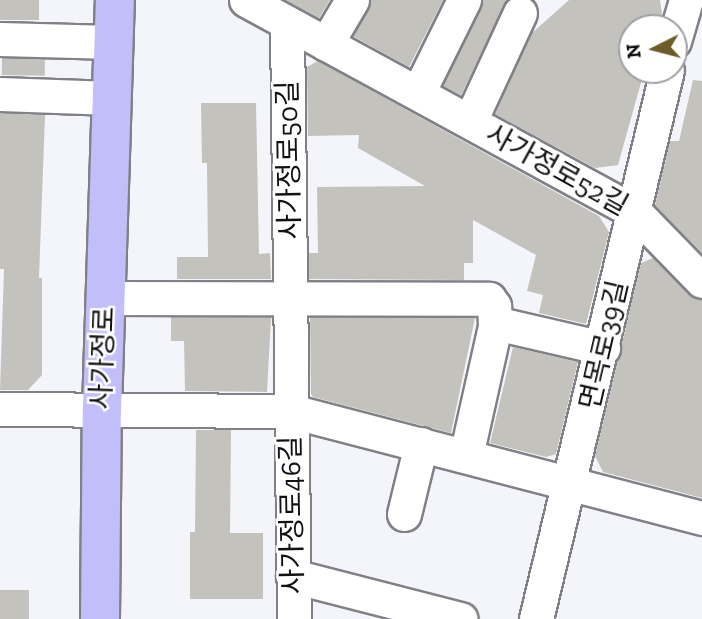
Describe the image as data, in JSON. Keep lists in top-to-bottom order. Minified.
{"streets":{"main road":["사가정로"],"street":["사가정로50길","사가정로52길","면목로39길","사가정로46길"]},"crossings":[["사가정로50길","사가정로52길"],["사가정로50길","사가정로46길"],["사가정로52길","면목로39길"]],"north":"left"}
